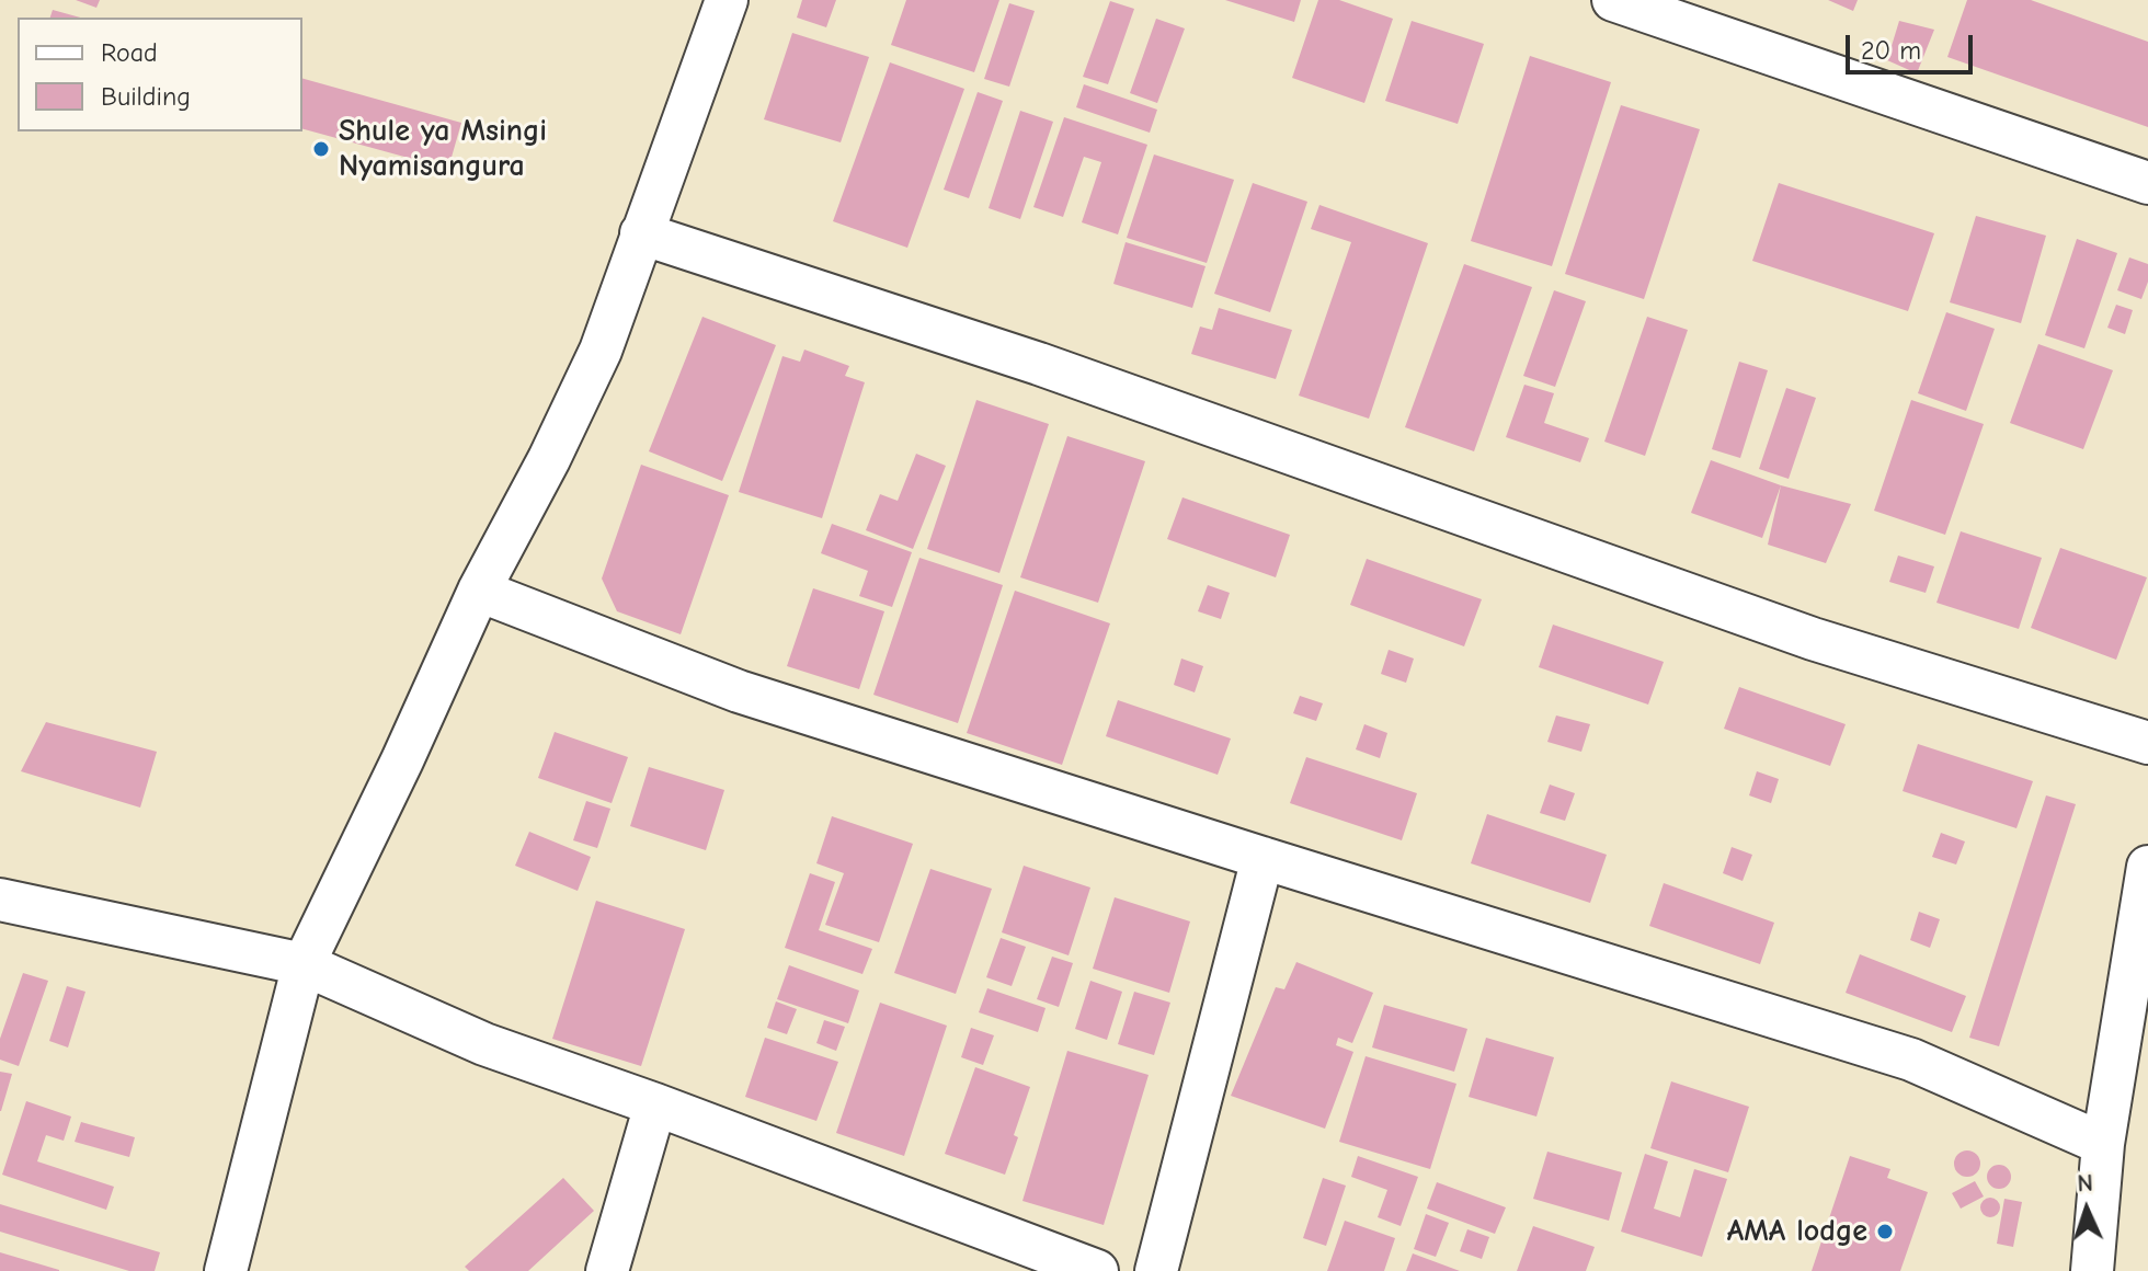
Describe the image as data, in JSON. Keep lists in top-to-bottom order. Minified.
{"places":["Shule ya Msingi Nyamisangura","AMA lodge"],"legend":["Road","Building"],"scale_bar":"20 m","north":"top"}
